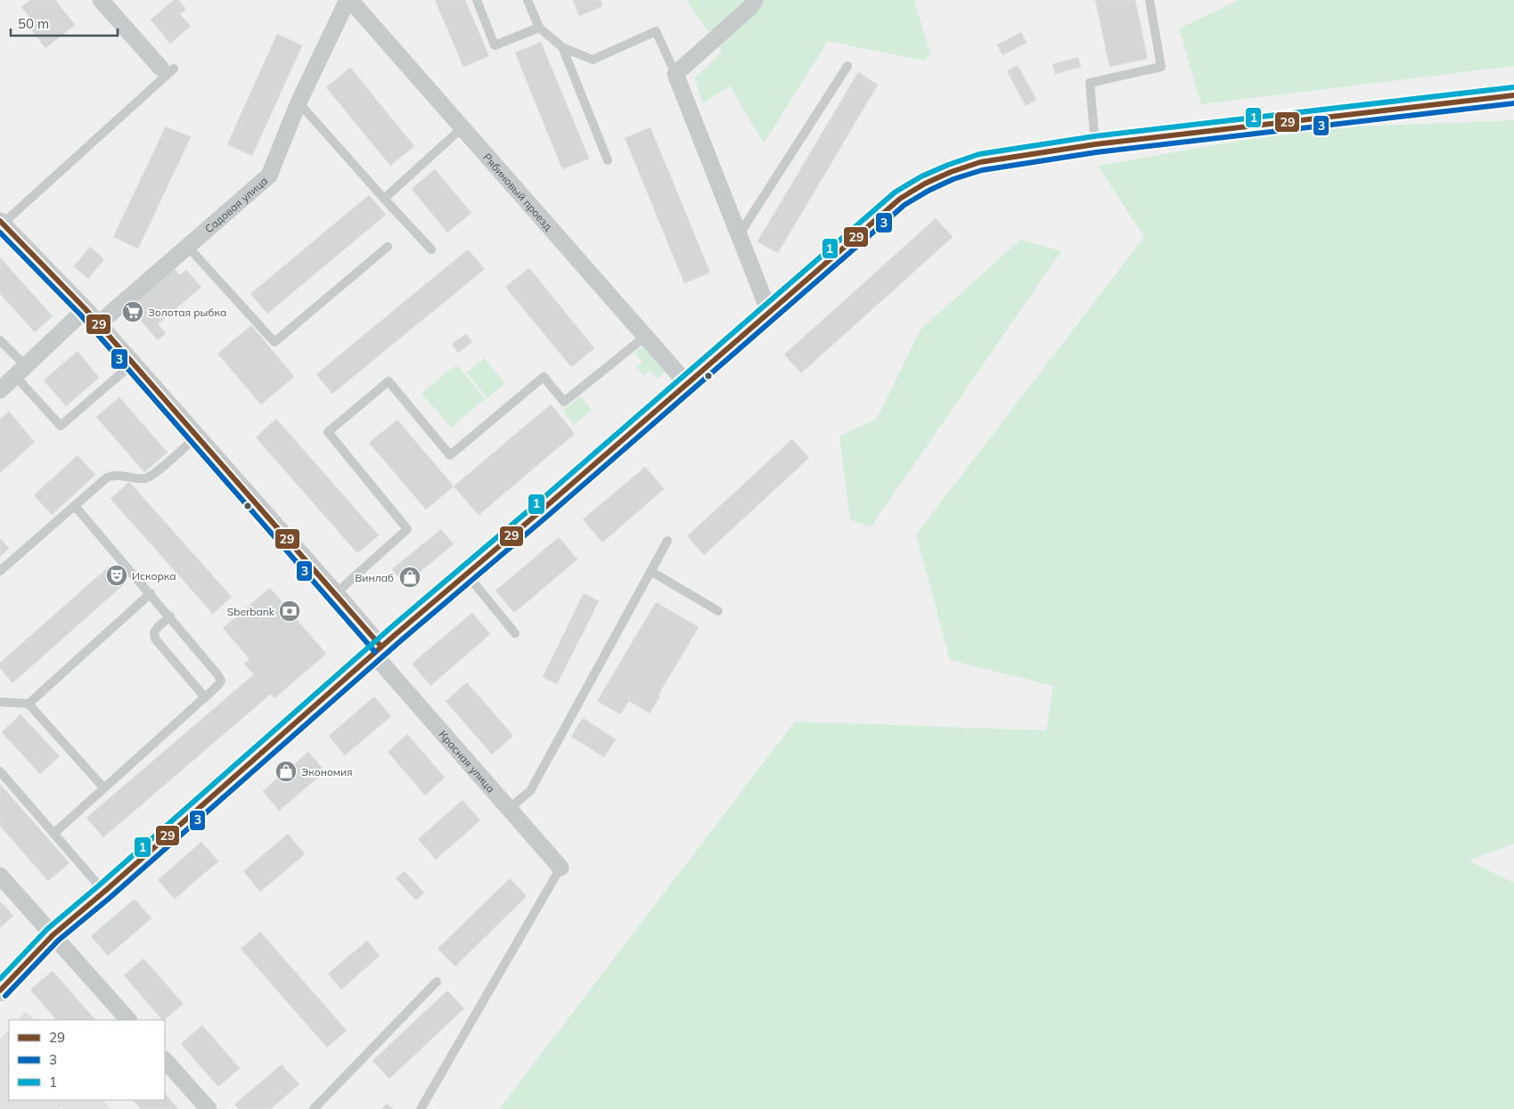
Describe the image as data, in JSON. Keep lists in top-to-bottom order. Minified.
{"streets":{"street":["Рябиновый проезд","Садовая улица","Красная улица"]},"crossings":[["Рябиновый проезд","Садовая улица"],["Садовая улица","Красная улица"]],"places":{"supermarket":["Золотая рыбка"],"theatre":["Искорка"],"shop":["Винлаб","Экономия"],"bank":["Sberbank"]},"lines":["transit line 1","transit line 29","transit line 3"],"legend":["29","3","1"],"scale_bar":"50 m"}
